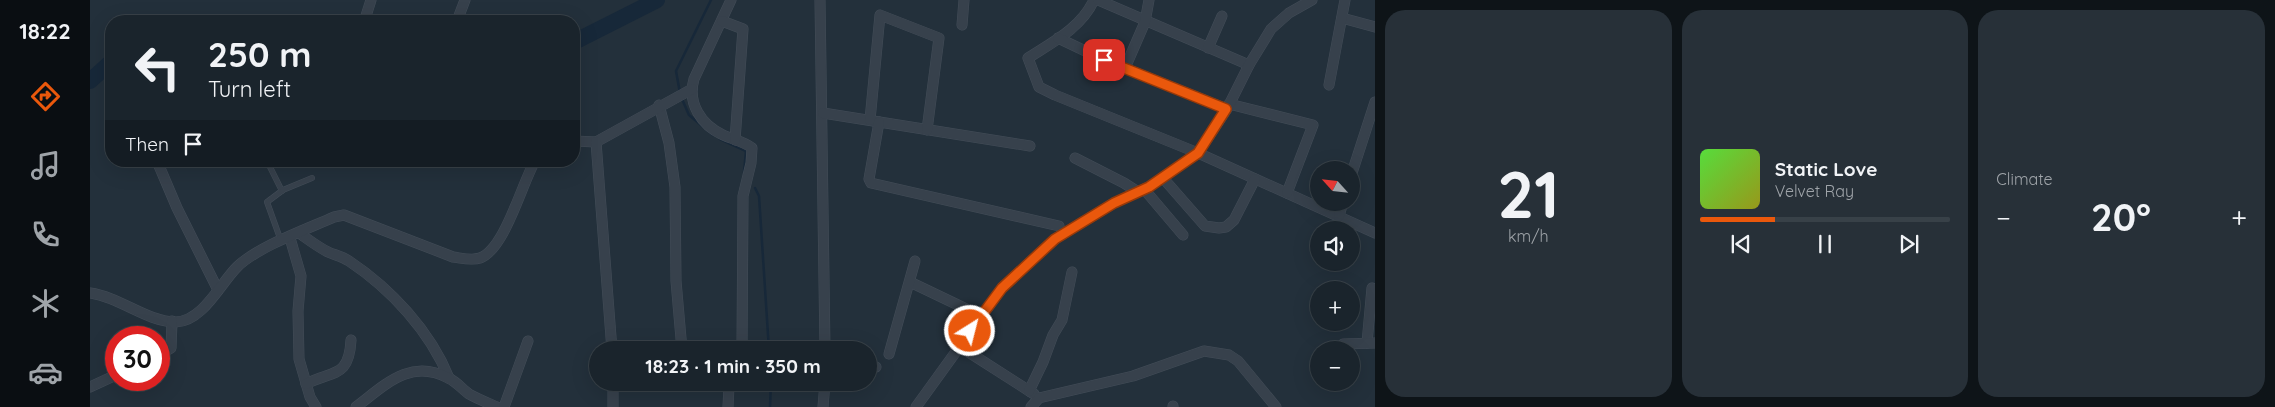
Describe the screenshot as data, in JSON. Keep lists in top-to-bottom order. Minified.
{"north":"top left","page":{"tabs":"18:22","tile":[["21","km/h"],"Climate"],"turn":["250 m","Turn left"],"then":"Then","song":["Static Love","Velvet Ray"],"map_buttons":["+","−"],"heat":["−","20°","+"],"limit":"30","trip":"18:23 · 1 min · 350 m"}}
